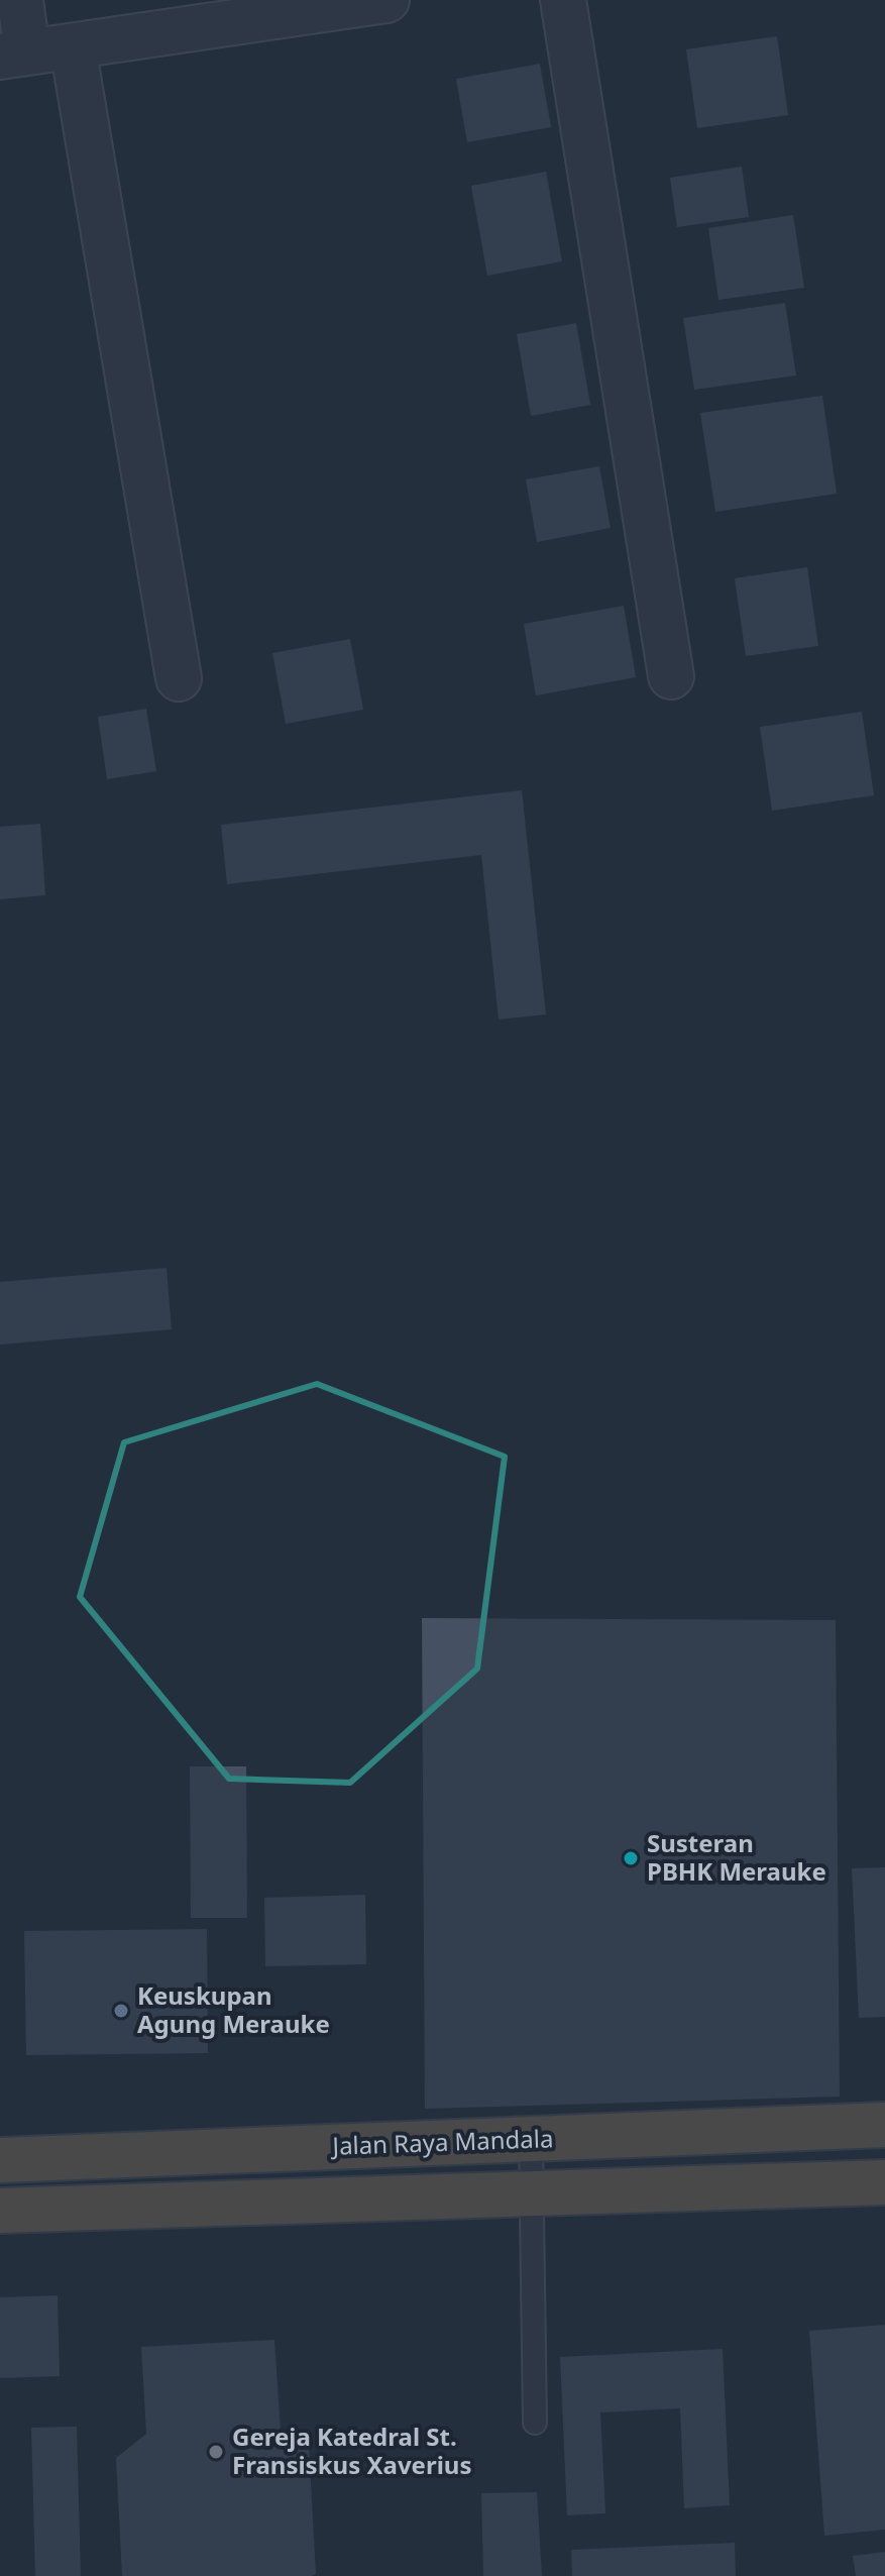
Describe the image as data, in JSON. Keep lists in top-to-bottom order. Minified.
{"streets":{"highway":["Jalan Raya Mandala"]},"places":["Susteran PBHK Merauke","Keuskupan Agung Merauke","Gereja Katedral St. Fransiskus Xaverius"]}
